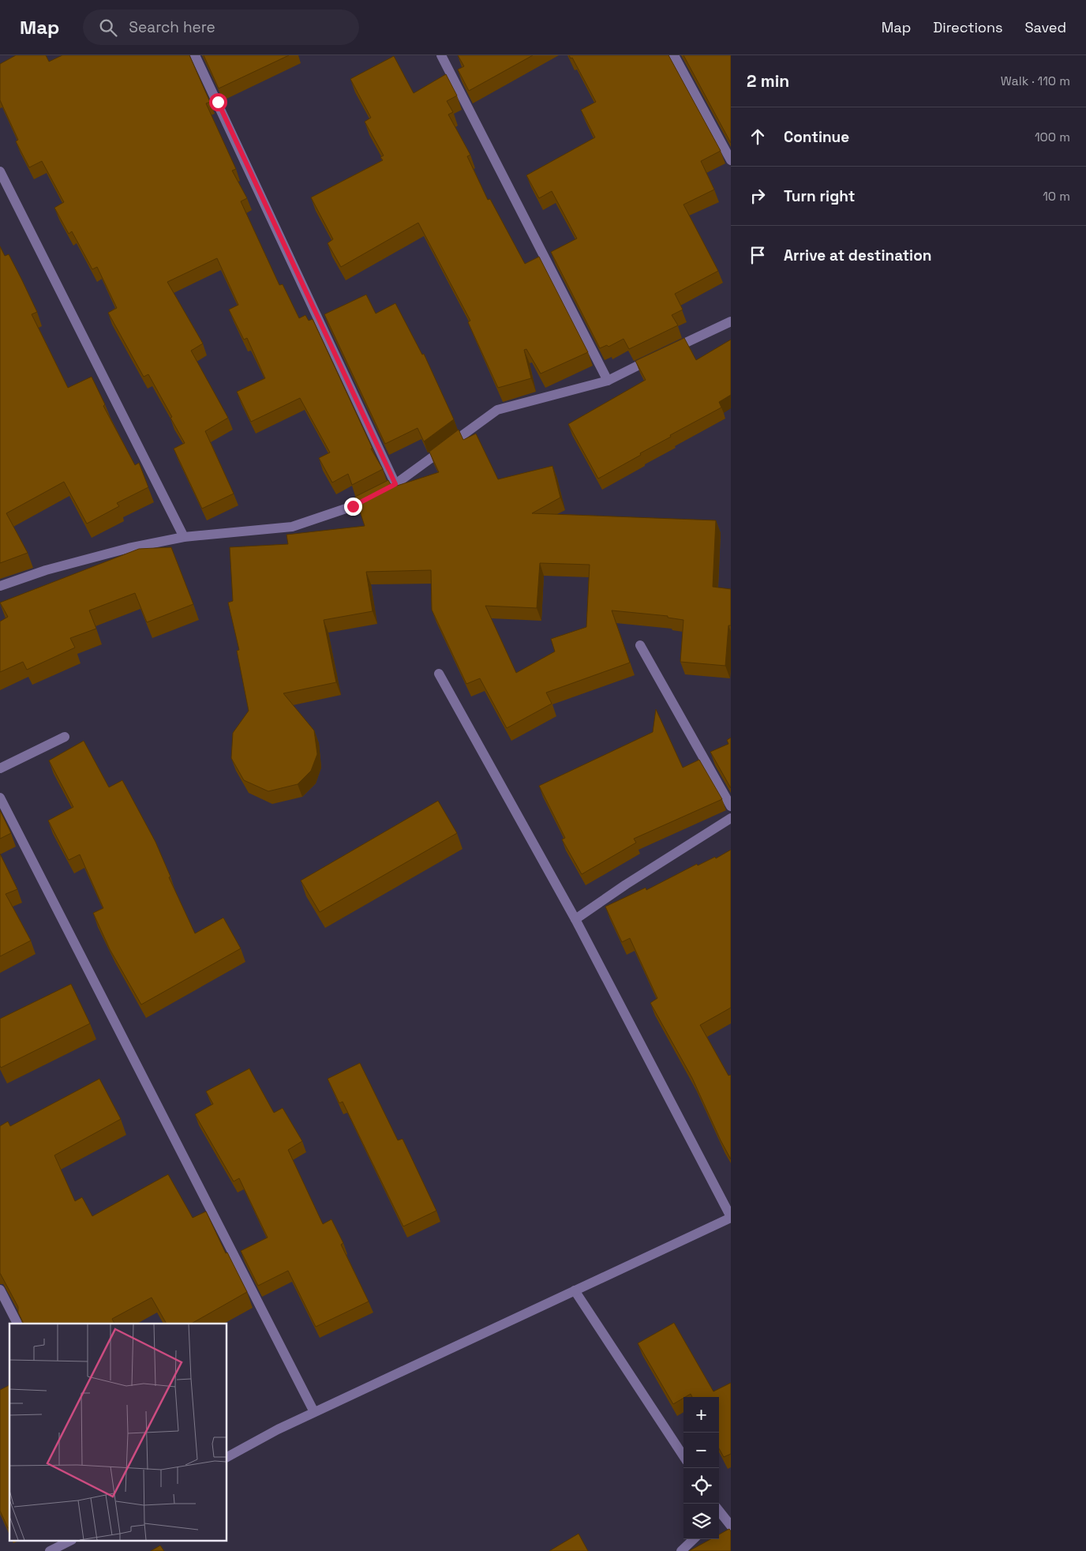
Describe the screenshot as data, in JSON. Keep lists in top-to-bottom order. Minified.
{"page":{"header":"Map","search":"Search here","nav":["Map","Directions","Saved"],"heading":["2 min","Walk · 110 m"],"list":[["Continue","100 m"],["Turn right","10 m"],"Arrive at destination"],"map_buttons":["+","−"]}}
